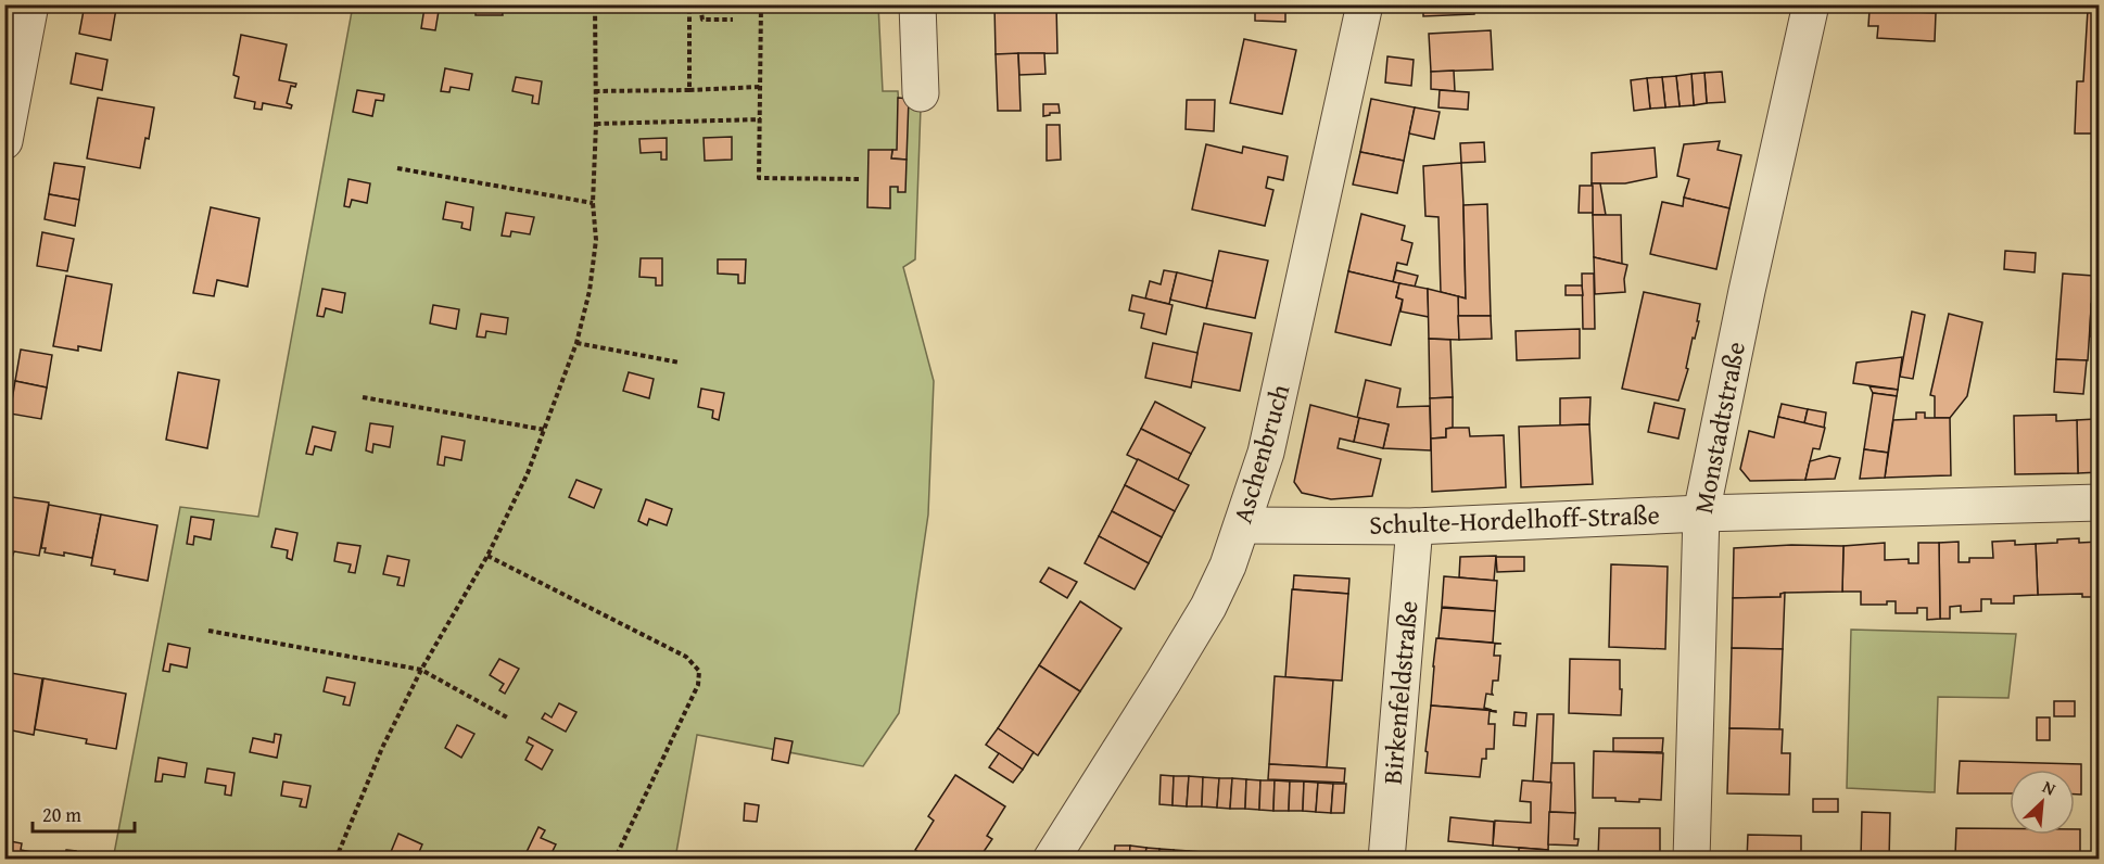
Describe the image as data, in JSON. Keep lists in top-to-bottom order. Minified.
{"streets":{"street":["Monstadtstraße","Aschenbruch","Schulte-Hordelhoff-Straße","Birkenfeldstraße"]},"crossings":[["Monstadtstraße","Schulte-Hordelhoff-Straße"],["Aschenbruch","Schulte-Hordelhoff-Straße"],["Schulte-Hordelhoff-Straße","Birkenfeldstraße"]],"scale_bar":"20 m","north":"top right"}
